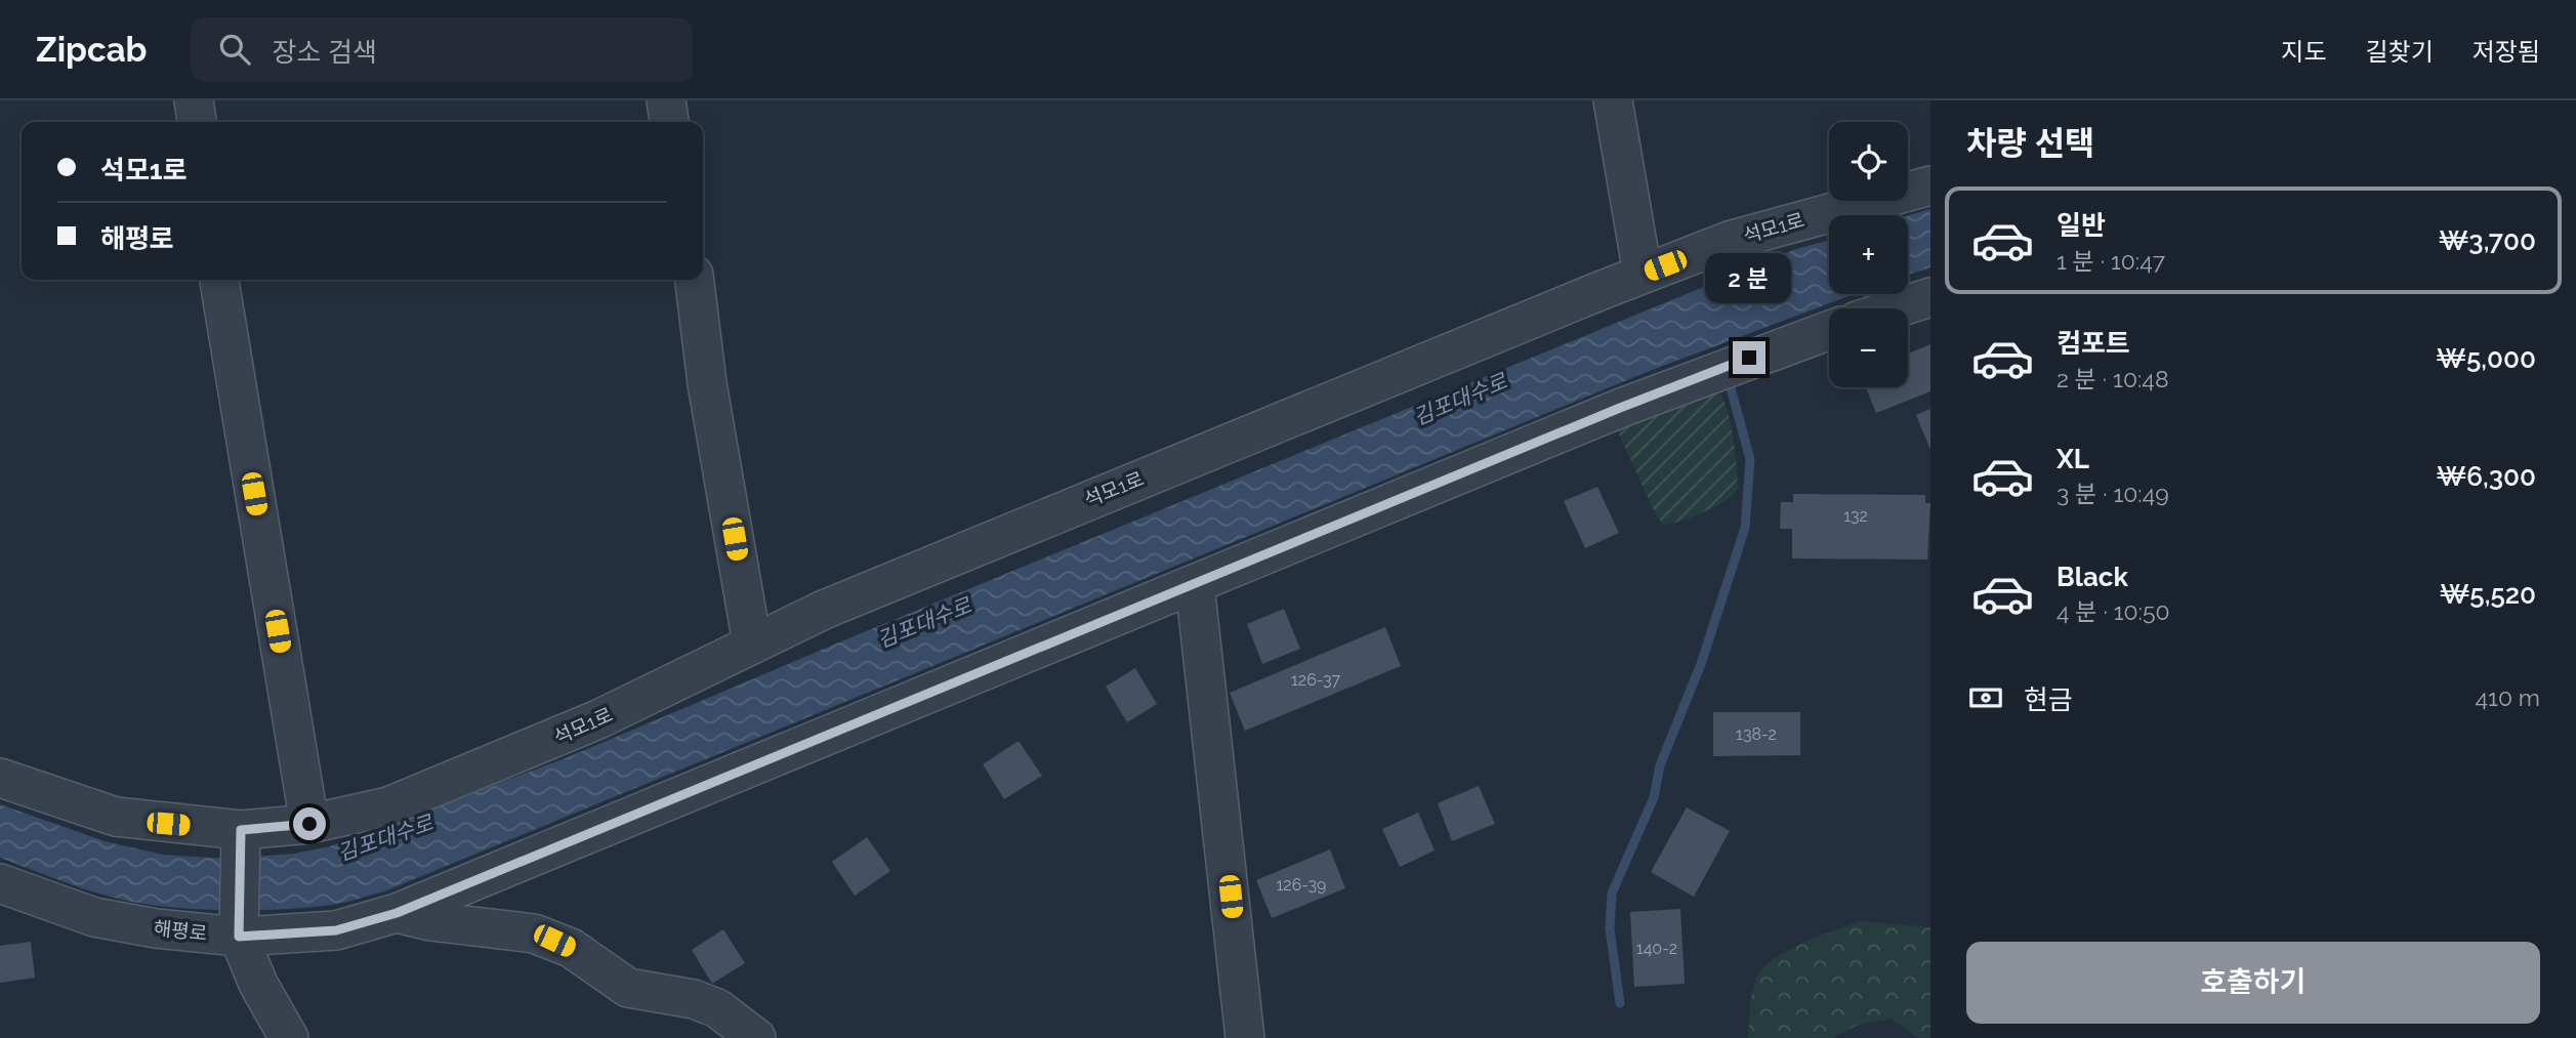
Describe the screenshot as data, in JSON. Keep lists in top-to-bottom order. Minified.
{"streets":{"lane":["석모1로","해평로"]},"water":["김포대수로"],"house_numbers":["132","126-37","138-2","126-39","140-2"],"page":{"header":"Zipcab","search":"장소 검색","nav":["지도","길찾기","저장됨"],"heading":"차량 선택","map_buttons":["+","−"],"banner":["석모1로","해평로"],"list":[{"name":"일반","note":"1 분 · 10:47","value":"₩3,700"},{"name":"컴포트","note":"2 분 · 10:48","value":"₩5,000"},{"name":"XL","note":"3 분 · 10:49","value":"₩6,300"},{"name":"Black","note":"4 분 · 10:50","value":"₩5,520"}],"bubble":"2 분","pay":["현금","410 m"],"buttons":"호출하기"}}
